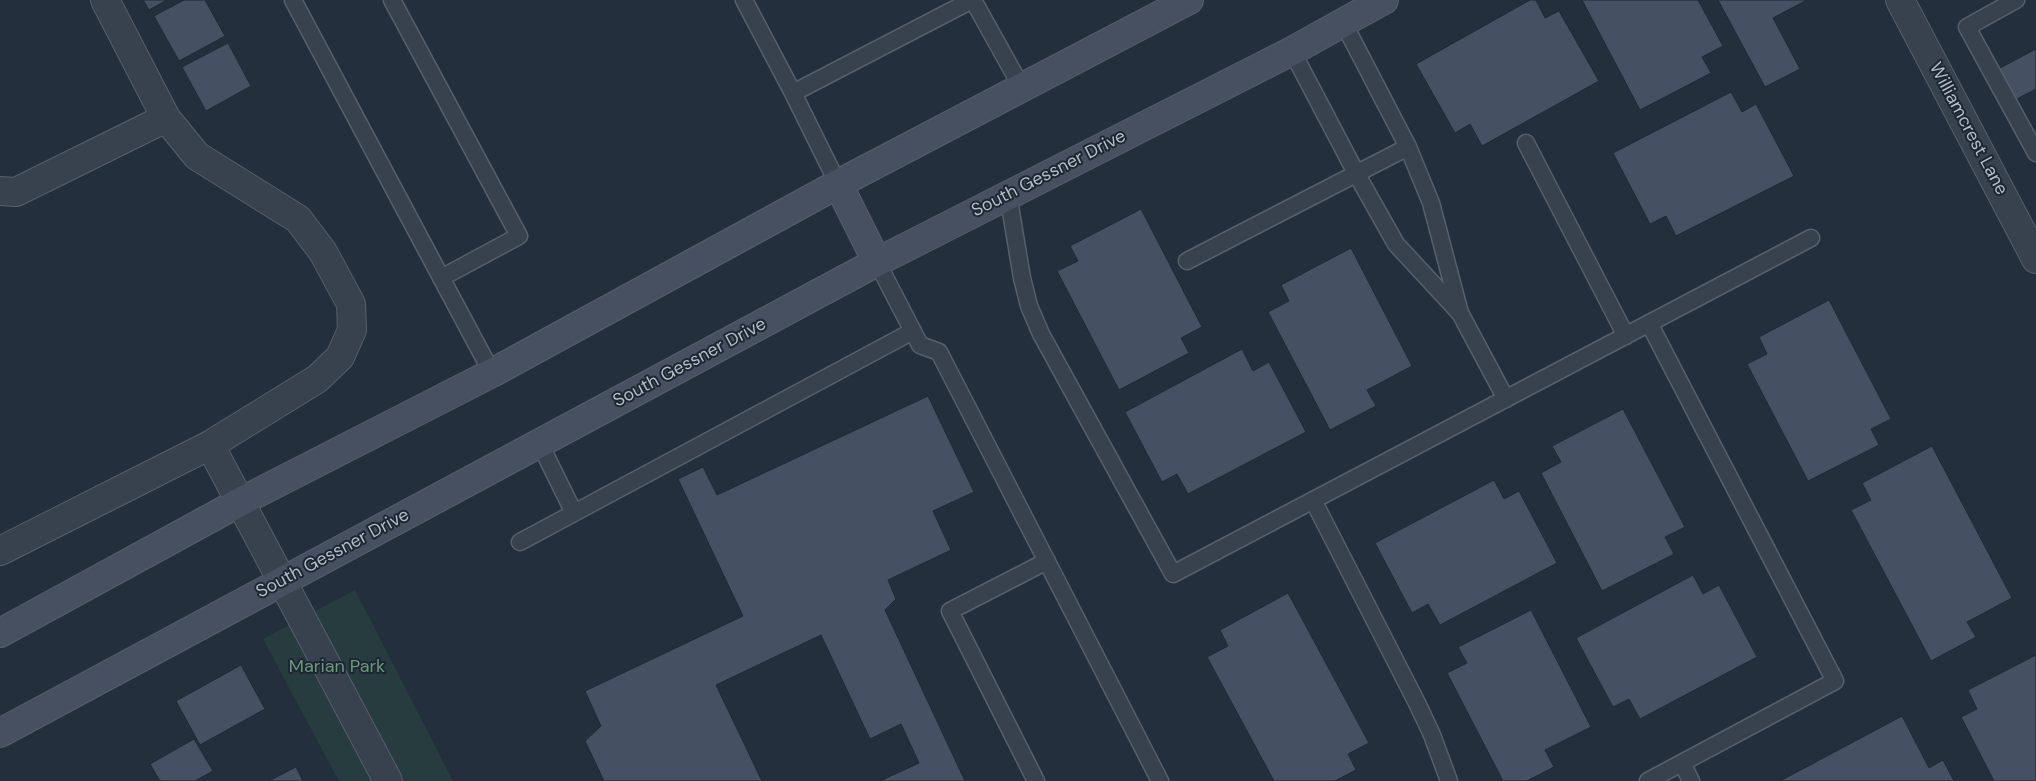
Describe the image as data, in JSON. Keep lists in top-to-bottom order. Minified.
{"streets":{"main road":["South Gessner Drive"],"street":["Williamcrest Lane"]},"parks":["Marian Park"]}
